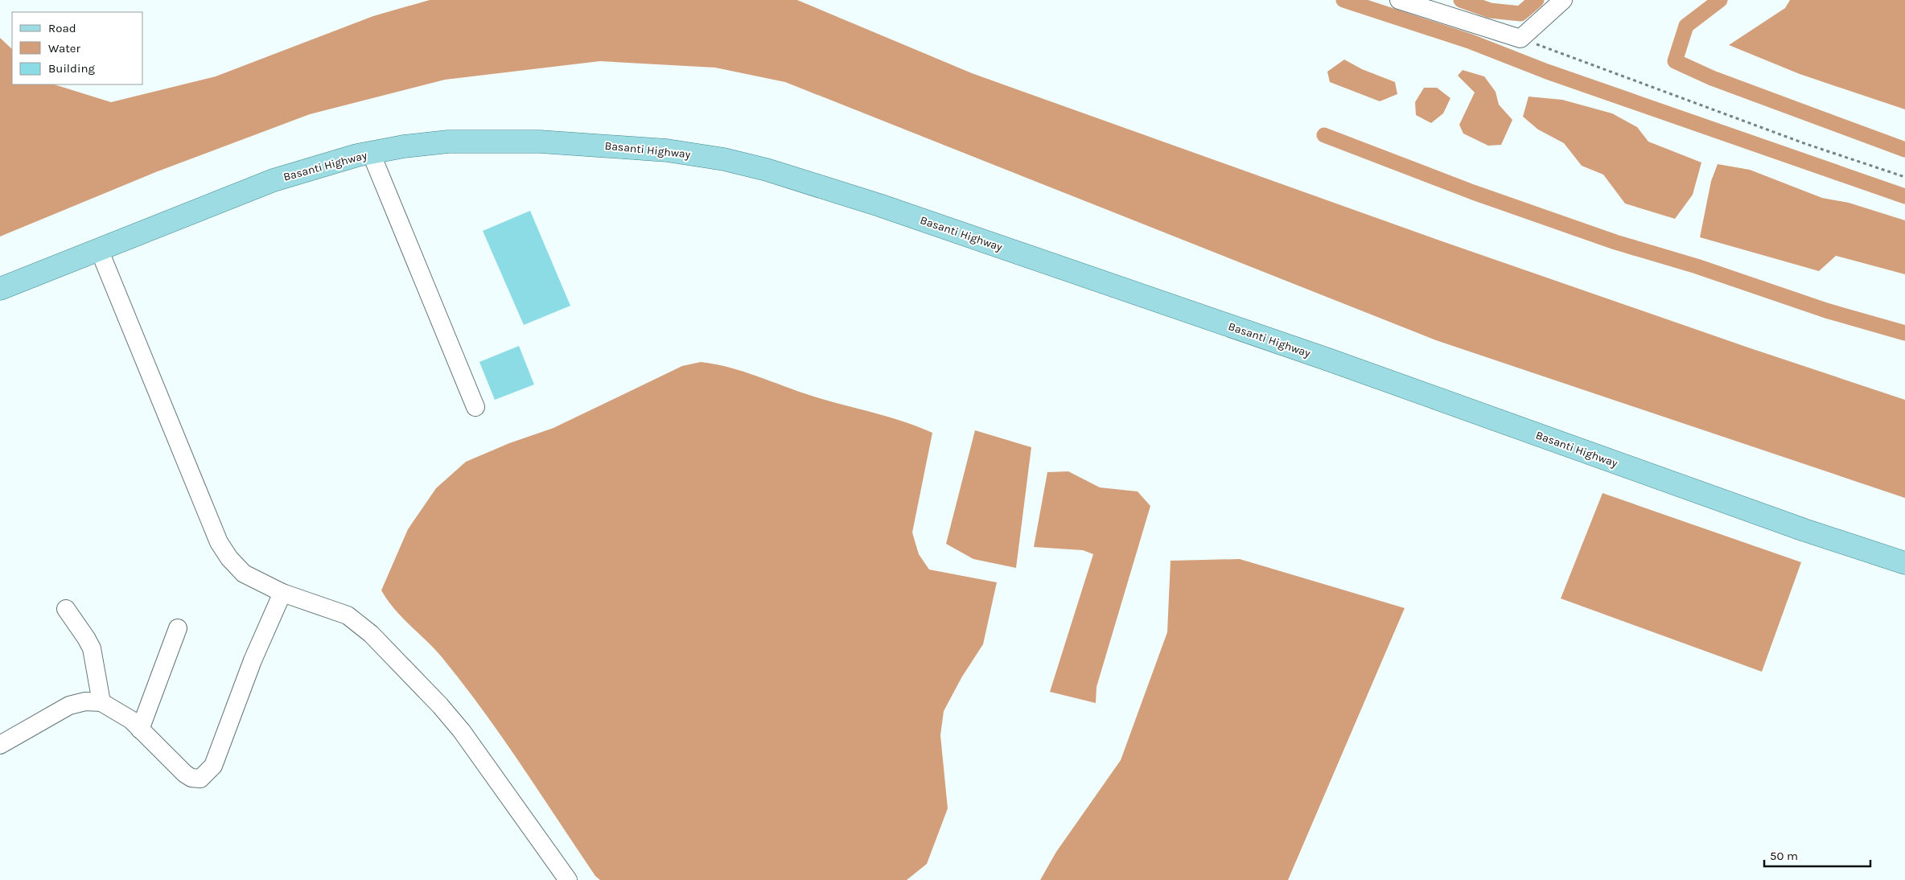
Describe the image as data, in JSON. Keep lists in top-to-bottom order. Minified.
{"streets":{"main road":["Basanti Highway"]},"legend":["Road","Water","Building"],"scale_bar":"50 m"}
